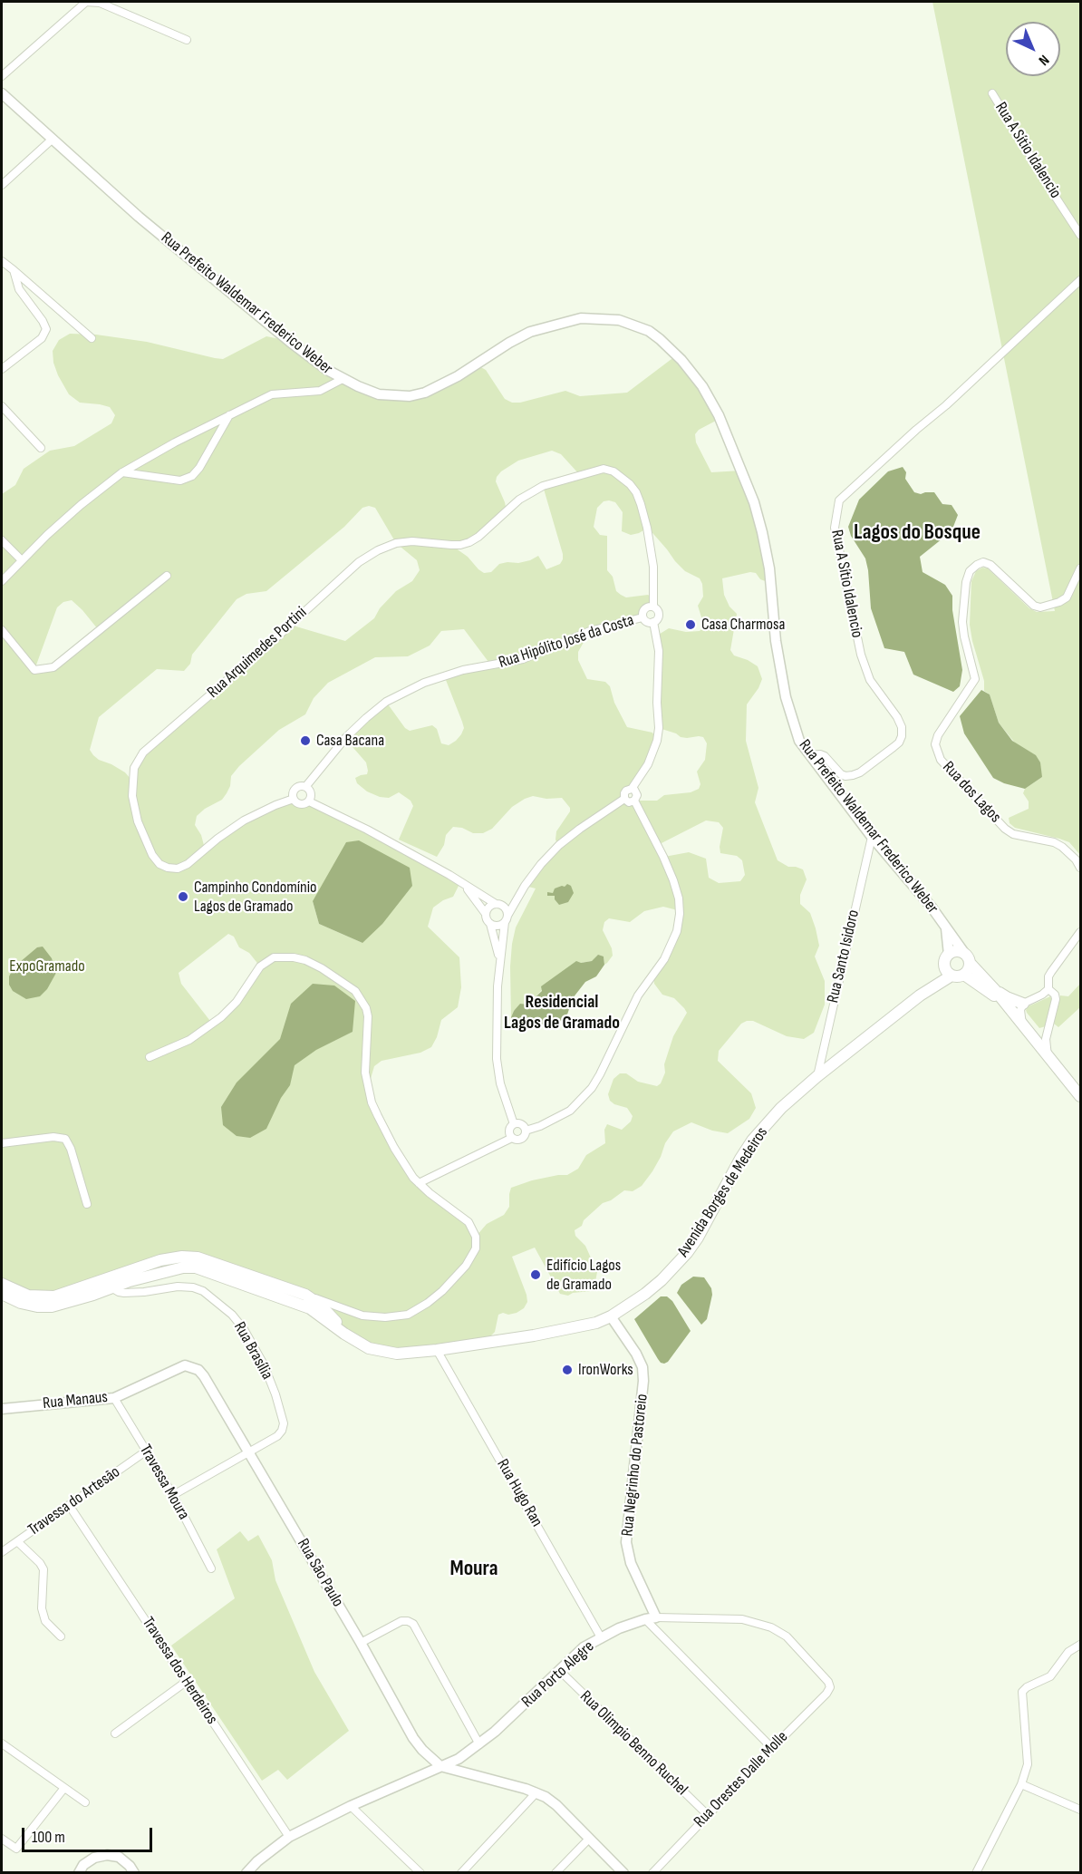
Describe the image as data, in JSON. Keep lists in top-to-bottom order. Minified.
{"streets":{"main road":["Avenida Borges de Medeiros"],"street":["Rua A Sítio Idalencio","Rua Prefeito Waldemar Frederico Weber","Rua Hipólito José da Costa","Rua Arquimedes Portini","Rua dos Lagos","Rua Santo Isidoro","Rua Brasília","Rua Manaus","Rua Negrinho do Pastoreio","Travessa Moura","Rua Hugo Ran","Travessa do Artesão","Rua São Paulo","Travessa dos Herdeiros","Rua Porto Alegre","Rua Olimpio Benno Ruchel","Rua Orestes Dalle Molle"]},"crossings":[["Rua A Sítio Idalencio","Rua Prefeito Waldemar Frederico Weber"],["Rua Prefeito Waldemar Frederico Weber","Rua Santo Isidoro"],["Rua Prefeito Waldemar Frederico Weber","Avenida Borges de Medeiros"],["Rua Hipólito José da Costa","Rua Arquimedes Portini"],["Rua Santo Isidoro","Avenida Borges de Medeiros"],["Avenida Borges de Medeiros","Rua Brasília"],["Avenida Borges de Medeiros","Rua Negrinho do Pastoreio"],["Avenida Borges de Medeiros","Rua Hugo Ran"],["Rua Brasília","Travessa Moura"],["Rua Brasília","Rua São Paulo"],["Rua Manaus","Travessa Moura"],["Rua Manaus","Rua São Paulo"],["Rua Negrinho do Pastoreio","Rua Porto Alegre"],["Travessa Moura","Travessa do Artesão"],["Rua Hugo Ran","Rua Porto Alegre"],["Travessa do Artesão","Travessa dos Herdeiros"],["Rua São Paulo","Rua Porto Alegre"],["Travessa dos Herdeiros","Rua Porto Alegre"],["Rua Porto Alegre","Rua Olimpio Benno Ruchel"],["Rua Porto Alegre","Rua Orestes Dalle Molle"],["Rua Olimpio Benno Ruchel","Rua Orestes Dalle Molle"]],"districts":["Lagos do Bosque","Residencial Lagos de Gramado","Moura"],"parks":["ExpoGramado"],"places":["Casa Charmosa","Casa Bacana","Campinho Condomínio Lagos de Gramado","Edifício Lagos de Gramado","IronWorks"],"scale_bar":"100 m","north":"bottom right"}
